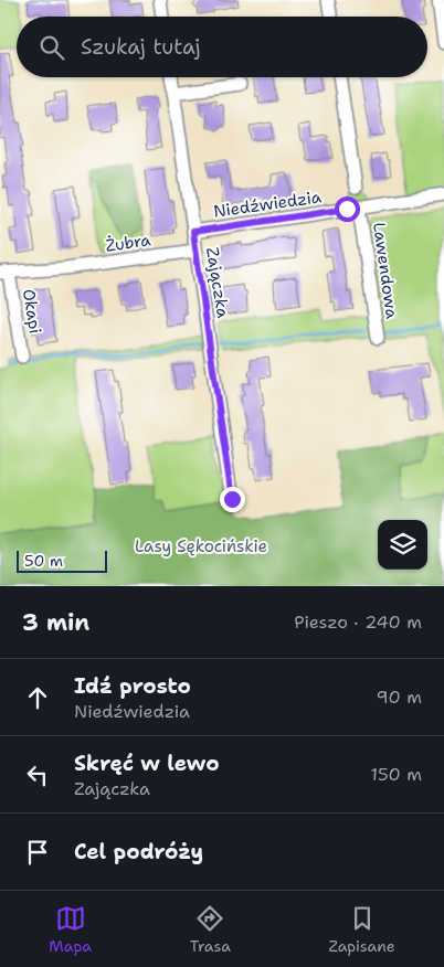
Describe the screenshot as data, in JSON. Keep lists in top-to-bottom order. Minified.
{"streets":{"street":["Niedźwiedzia","Żubra","Lawendowa","Zajączka","Okapi"]},"crossings":[["Niedźwiedzia","Lawendowa"],["Niedźwiedzia","Zajączka"],["Żubra","Zajączka"],["Żubra","Okapi"]],"parks":["Lasy Sękocińskie"],"scale_bar":"50 m","page":{"search":"Szukaj tutaj","scale":"50 m","heading":["3 min","Pieszo · 240 m"],"list":[["Idź prosto","Niedźwiedzia","90 m"],["Skręć w lewo","Zajączka","150 m"],"Cel podróży"],"nav":["Mapa","Trasa","Zapisane"]}}
